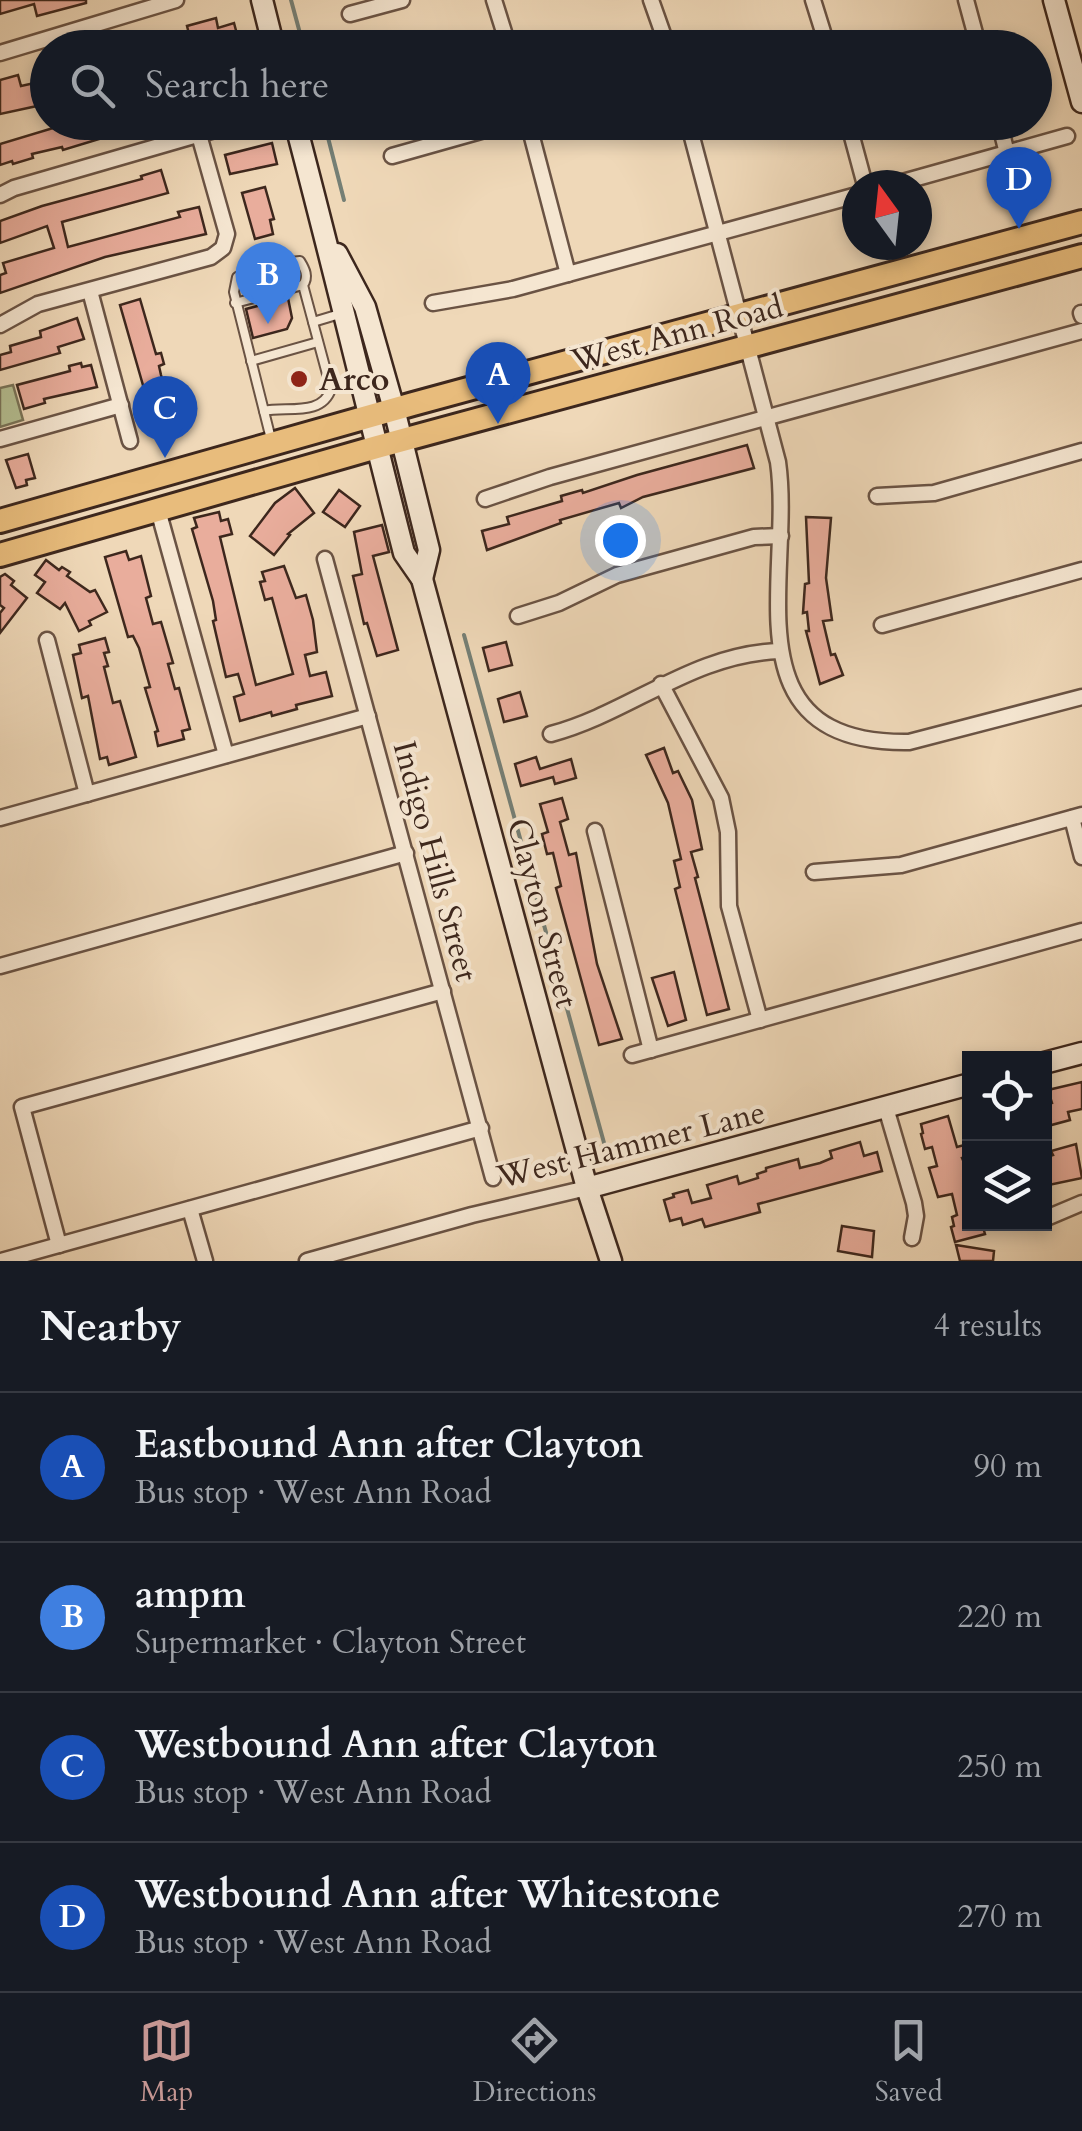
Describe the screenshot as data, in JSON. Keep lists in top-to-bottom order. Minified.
{"streets":{"main road":["West Ann Road"],"street":["Indigo Hills Street","Clayton Street","West Hammer Lane"]},"crossings":[["West Ann Road","Clayton Street"],["Clayton Street","West Hammer Lane"]],"places":["Arco"],"north":"top","page":{"search":"Search here","pins":["D","B","A","C"],"heading":["Nearby","4 results"],"list":[{"mark":"A","name":"Eastbound Ann after Clayton","note":"Bus stop · West Ann Road","value":"90 m"},{"mark":"B","name":"ampm","note":"Supermarket · Clayton Street","value":"220 m"},{"mark":"C","name":"Westbound Ann after Clayton","note":"Bus stop · West Ann Road","value":"250 m"},{"mark":"D","name":"Westbound Ann after Whitestone","note":"Bus stop · West Ann Road","value":"270 m"}],"nav":["Map","Directions","Saved"]}}
